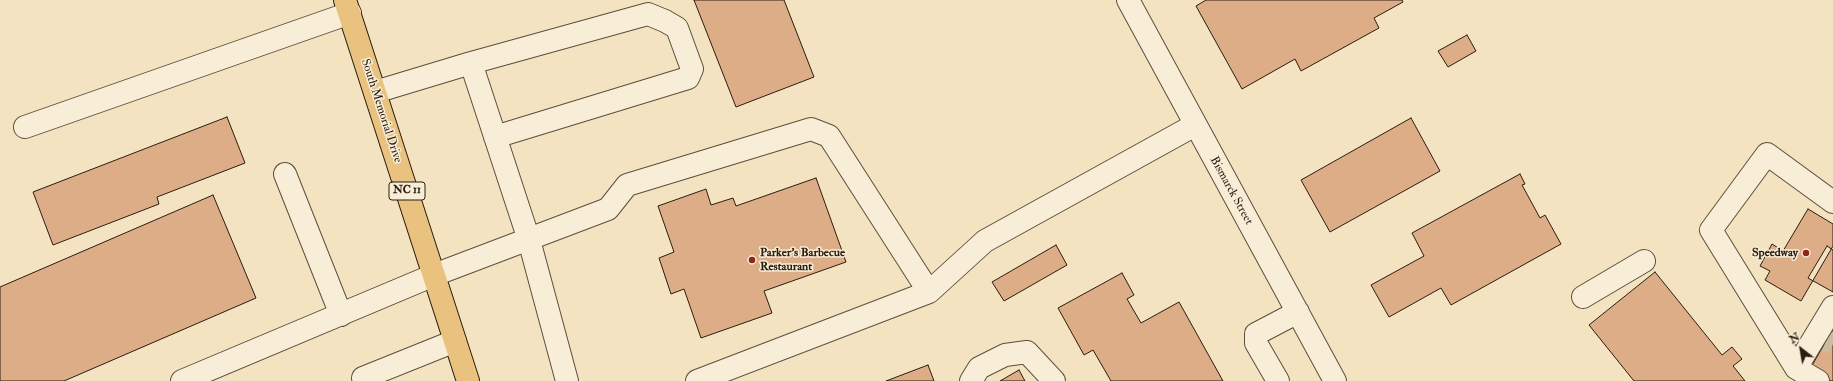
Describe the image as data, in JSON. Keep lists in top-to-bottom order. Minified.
{"streets":{"main road":["South Memorial Drive","NC 11"],"street":["Bismarck Street"]},"places":["Speedway","Parker's Barbecue Restaurant"],"north":"top left"}
